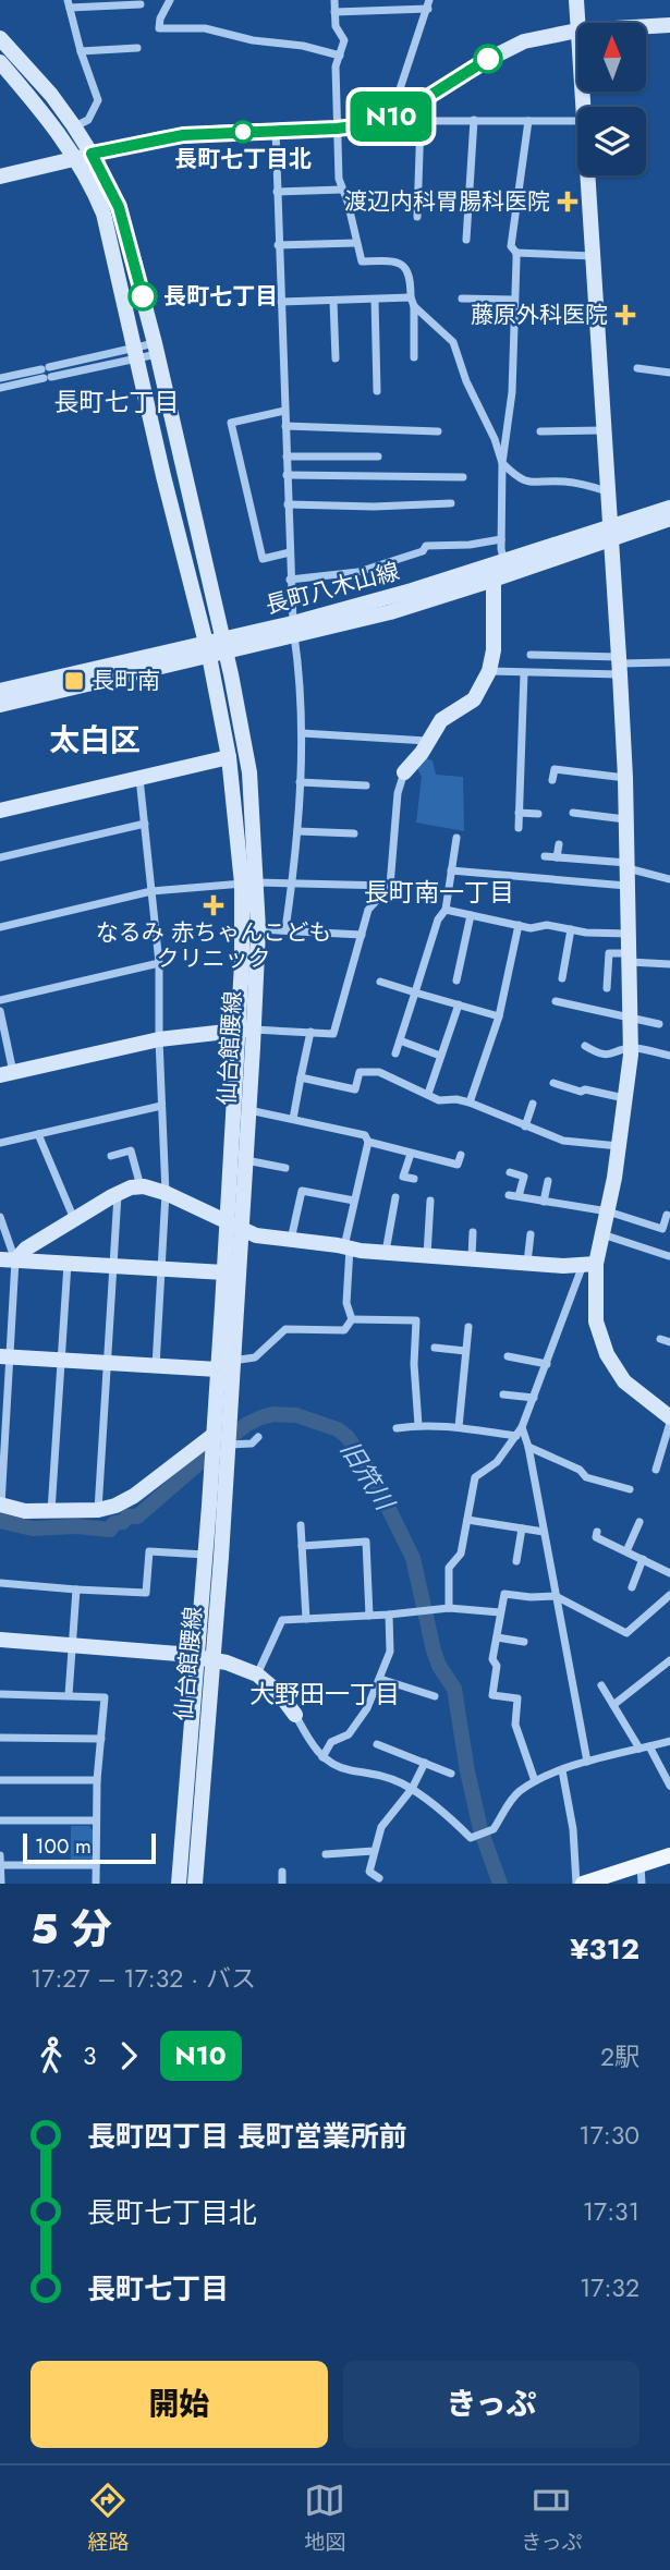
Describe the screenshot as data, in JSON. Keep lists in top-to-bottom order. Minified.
{"streets":{"street":["長町八木山線","仙台館腰線"]},"districts":["長町七丁目","太白区","長町南一丁目","大野田一丁目"],"water":["旧笊川"],"places":{"other":["長町七丁目北","長町七丁目"],"health":["渡辺内科胃腸科医院","藤原外科医院","なるみ 赤ちゃんこども クリニック"],"transit":["長町南"]},"lines":["bus line N10"],"scale_bar":"100 m","north":"top","page":{"on_map":"N10","scale":"100 m","heading":["5 分","17:27 – 17:32 · バス","¥312"],"legs":["3","N10","2駅"],"list":[{"name":"長町四丁目 長町営業所前","value":"17:30"},{"name":"長町七丁目北","value":"17:31"},{"name":"長町七丁目","value":"17:32"}],"buttons":["開始","きっぷ"],"tabs":["経路","地図","きっぷ"]}}
